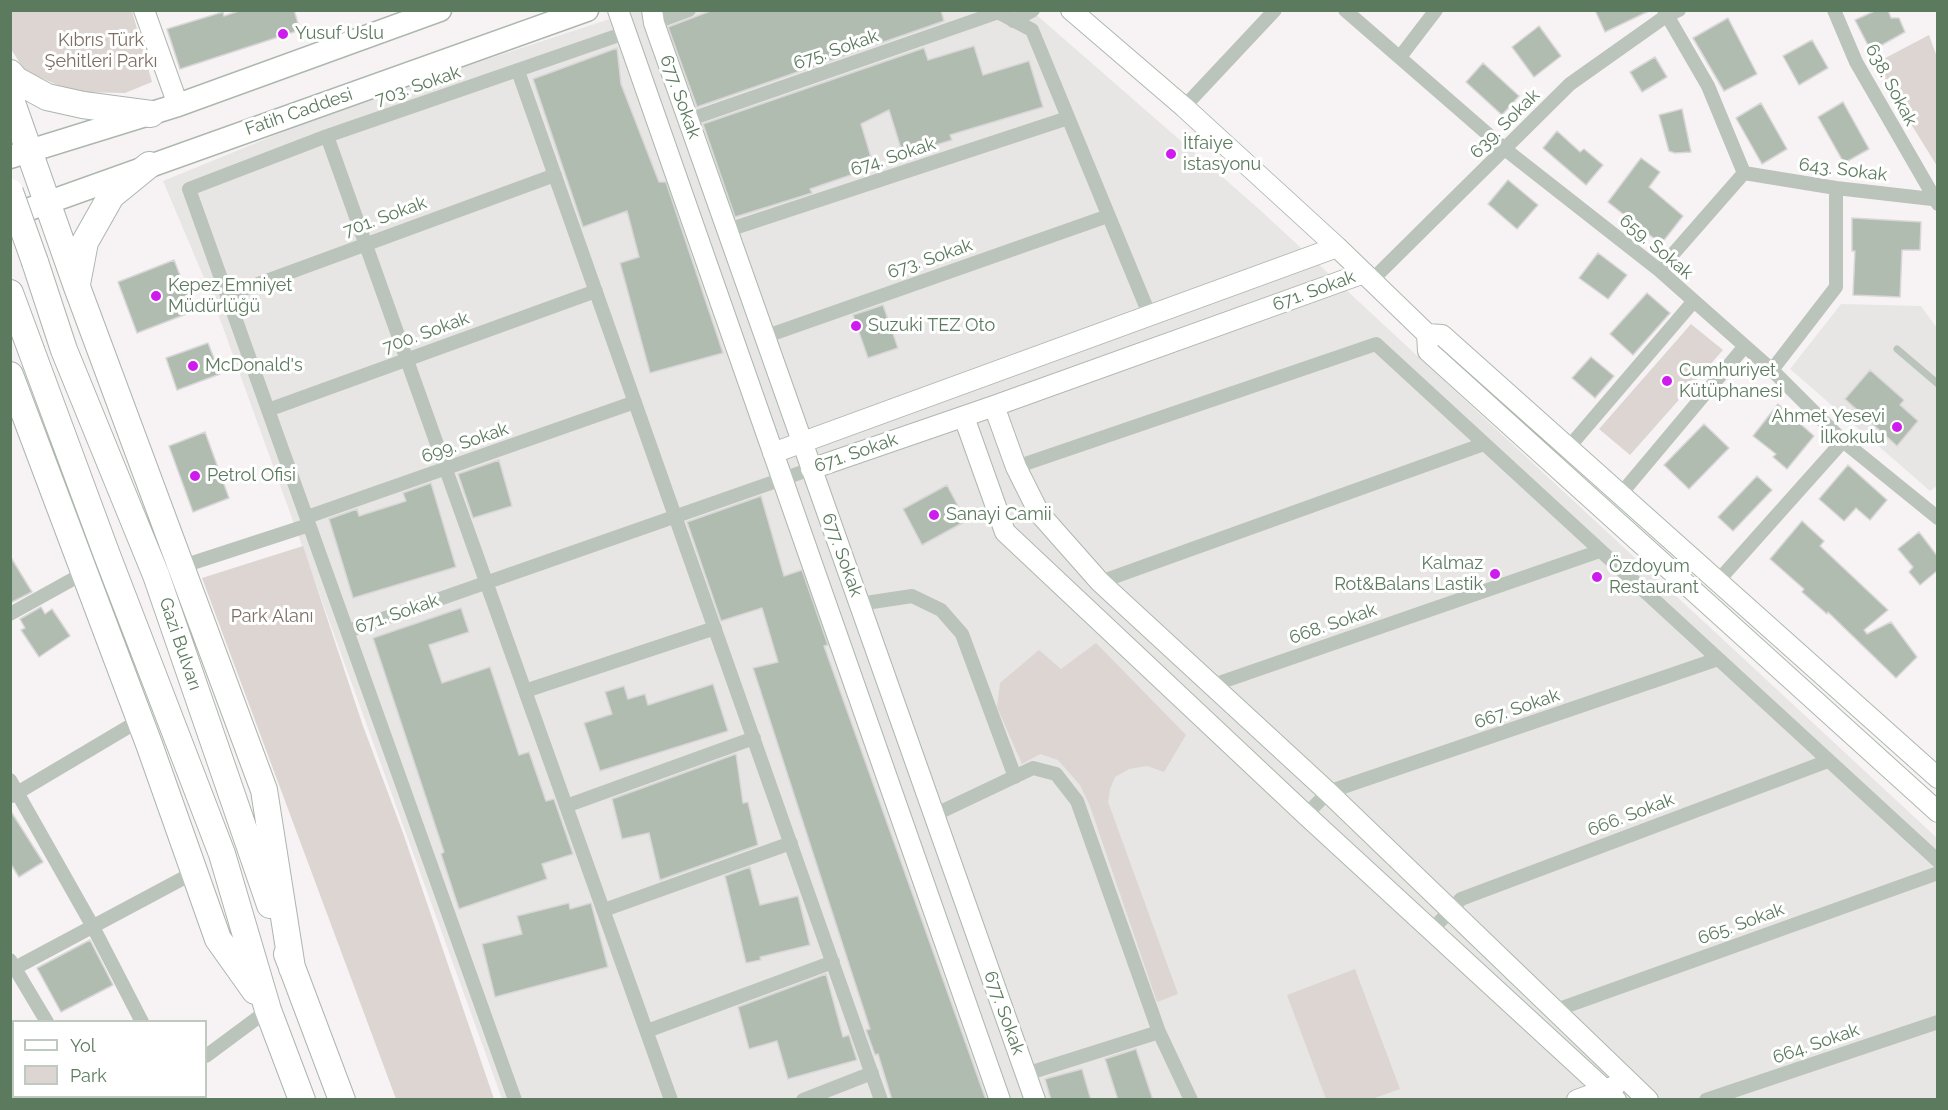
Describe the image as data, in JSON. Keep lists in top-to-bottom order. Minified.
{"streets":{"highway":["Gazi Bulvarı"],"main road":["Fatih Caddesi"],"street":["675. Sokak","638. Sokak","703. Sokak","677. Sokak","639. Sokak","674. Sokak","643. Sokak","701. Sokak","659. Sokak","673. Sokak","671. Sokak","700. Sokak","699. Sokak","668. Sokak","667. Sokak","666. Sokak","665. Sokak","664. Sokak"]},"crossings":[["675. Sokak","677. Sokak"],["638. Sokak","643. Sokak"],["703. Sokak","677. Sokak"],["703. Sokak","701. Sokak"],["677. Sokak","674. Sokak"],["677. Sokak","673. Sokak"],["677. Sokak","671. Sokak"],["639. Sokak","659. Sokak"],["639. Sokak","671. Sokak"]],"parks":["Kıbrıs Türk Şehitleri Parkı","Park Alanı"],"places":["Yusuf Uslu","İtfaiye istasyonu","Kepez Emniyet Müdürlüğü","Suzuki TEZ Oto","McDonald's","Cumhuriyet Kütüphanesi","Ahmet Yesevi İlkokulu","Petrol Ofisi","Sanayi Camii","Kalmaz Rot&Balans Lastik","Özdoyum Restaurant"],"legend":["Yol","Park"]}
